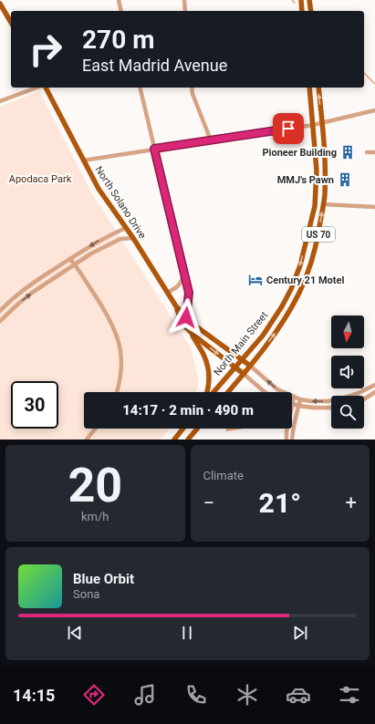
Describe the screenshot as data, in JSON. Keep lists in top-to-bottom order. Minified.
{"streets":{"main road":["North Solano Drive","US 70","North Main Street"]},"crossings":[["North Solano Drive","North Main Street"]],"parks":["Apodaca Park"],"places":{"building":["Pioneer Building","MMJ's Pawn"],"hotel":["Century 21 Motel"]},"north":"bottom","page":{"turn":["270 m","East Madrid Avenue"],"limit":"30","trip":"14:17 · 2 min · 490 m","tile":[["20","km/h"],"Climate"],"heat":["−","21°","+"],"song":["Blue Orbit","Sona"],"tabs":"14:15"}}
